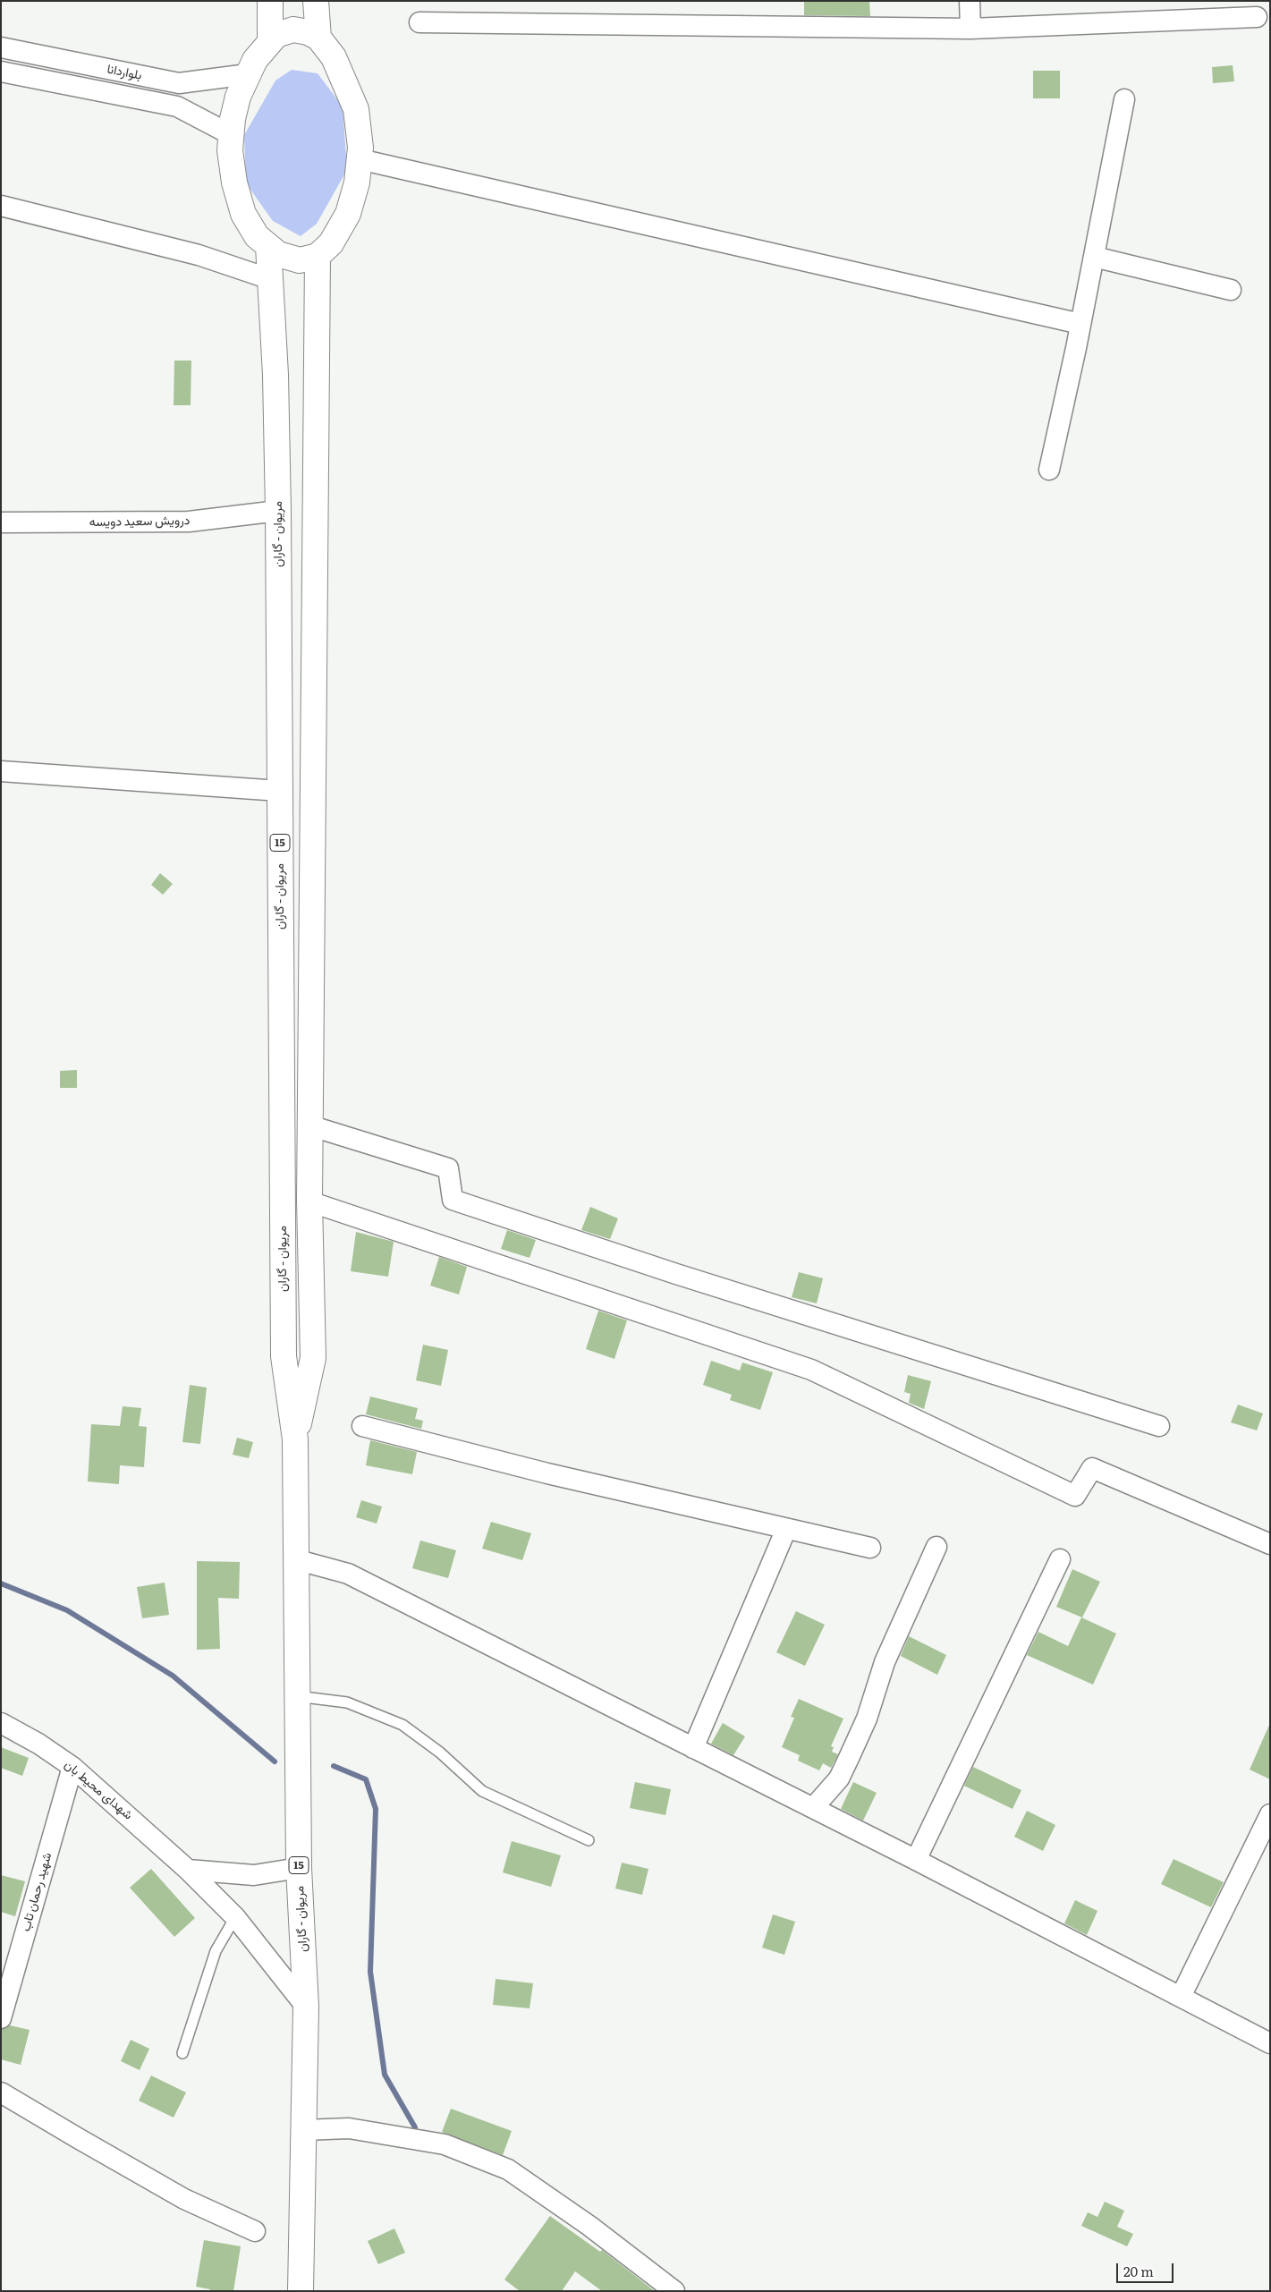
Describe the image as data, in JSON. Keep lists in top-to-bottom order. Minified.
{"streets":{"main road":["مریوان - گاران","15"],"street":["بلواردانا","درویش سعید دویسه","شهدای محیط بان","شهید رحمان تاب"]},"crossings":[["درویش سعید دویسه","مریوان - گاران"],["مریوان - گاران","شهدای محیط بان"],["شهدای محیط بان","شهید رحمان تاب"]],"scale_bar":"20 m"}
